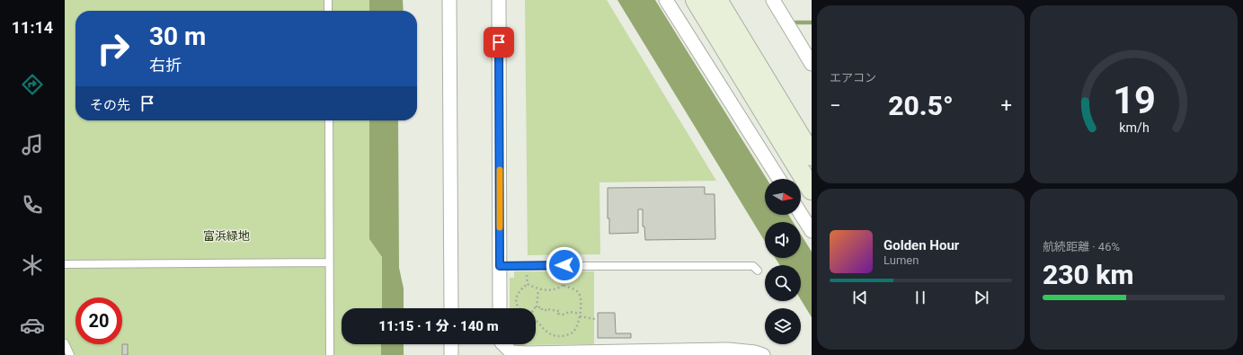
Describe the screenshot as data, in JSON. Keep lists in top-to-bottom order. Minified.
{"parks":["富浜緑地"],"north":"right","page":{"tabs":"11:14","tile":["エアコン",["航続距離 · 46%","230 km"]],"turn":["30 m","右折"],"then":"その先","heat":["−","20.5°","+"],"song":["Golden Hour","Lumen"],"limit":"20","trip":"11:15 · 1 分 · 140 m","gauge":["19","km/h"]}}
